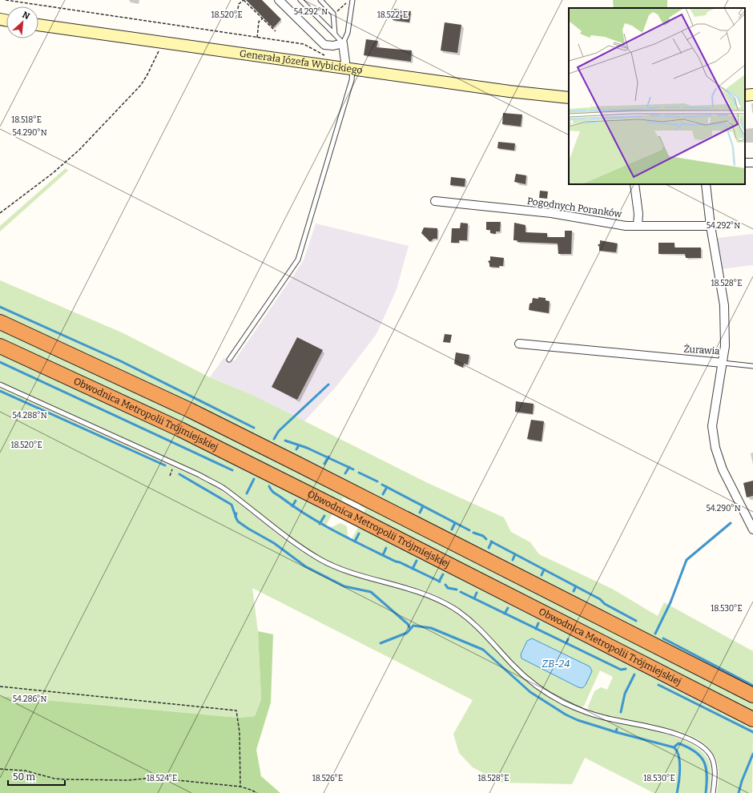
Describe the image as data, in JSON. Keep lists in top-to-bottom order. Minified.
{"streets":{"highway":["Obwodnica Metropolii Trójmiejskiej"],"main road":["Generała Józefa Wybickiego"],"street":["Pogodnych Poranków","Żurawia"]},"crossings":[["Pogodnych Poranków","Żurawia"]],"water":["ZB-24"],"scale_bar":"50 m","north":"top right","coordinates":["54.292°N","18.520°E","18.522°E","18.518°E","54.290°N","18.528°E","54.288°N","18.530°E","54.286°N","18.524°E","18.526°E"]}
